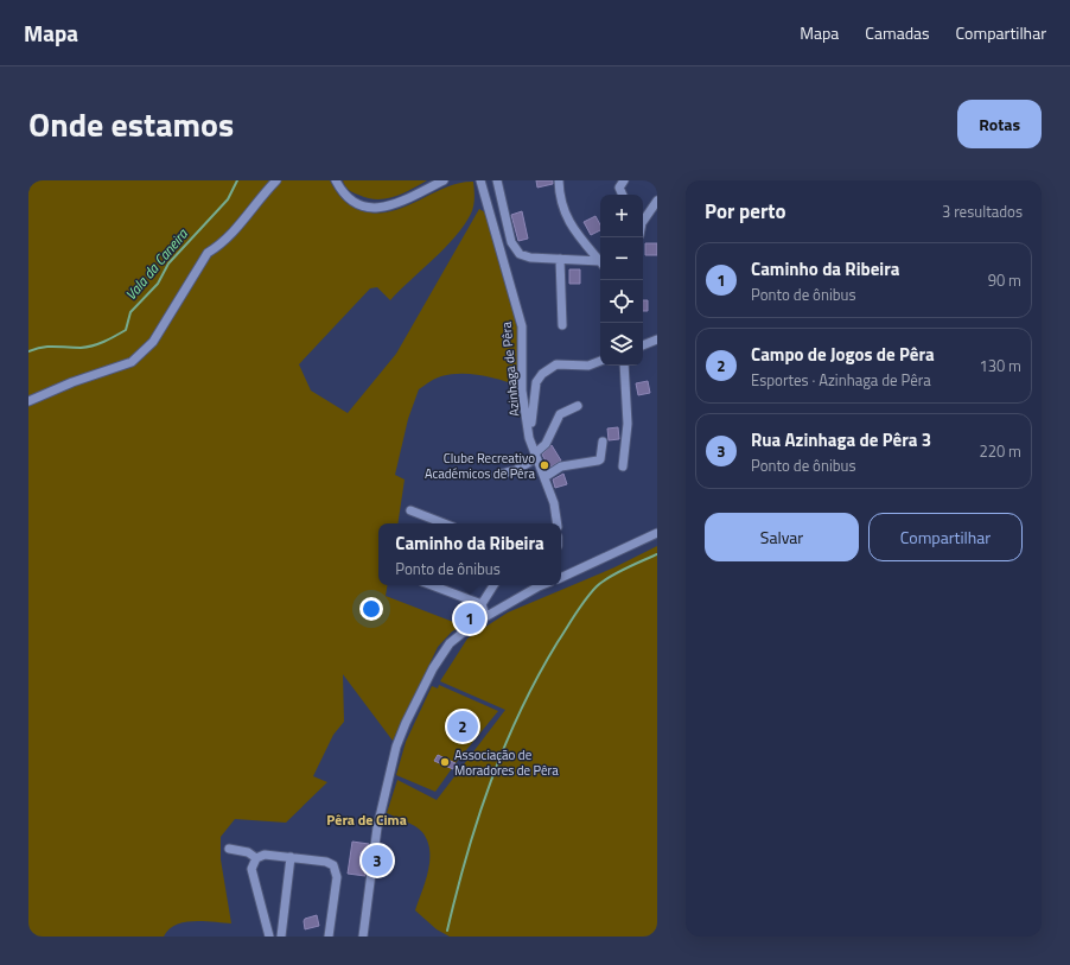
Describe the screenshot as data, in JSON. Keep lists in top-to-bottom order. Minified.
{"streets":{"street":["Azinhaga de Pêra"]},"districts":["Pêra de Cima"],"water":["Vala da Caneira"],"places":["Clube Recreativo Académicos de Pêra","Associação de Moradores de Pêra"],"page":{"header":"Mapa","nav":["Mapa","Camadas","Compartilhar"],"title":"Onde estamos","buttons":["Rotas",["Salvar","Compartilhar"]],"heading":["Por perto","3 resultados"],"map_buttons":["+","−"],"list":[{"mark":"1","name":"Caminho da Ribeira","note":"Ponto de ônibus","value":"90 m"},{"mark":"2","name":"Campo de Jogos de Pêra","note":"Esportes · Azinhaga de Pêra","value":"130 m"},{"mark":"3","name":"Rua Azinhaga de Pêra 3","note":"Ponto de ônibus","value":"220 m"}],"popup":["Caminho da Ribeira","Ponto de ônibus"],"pins":["1","2","3"]}}
